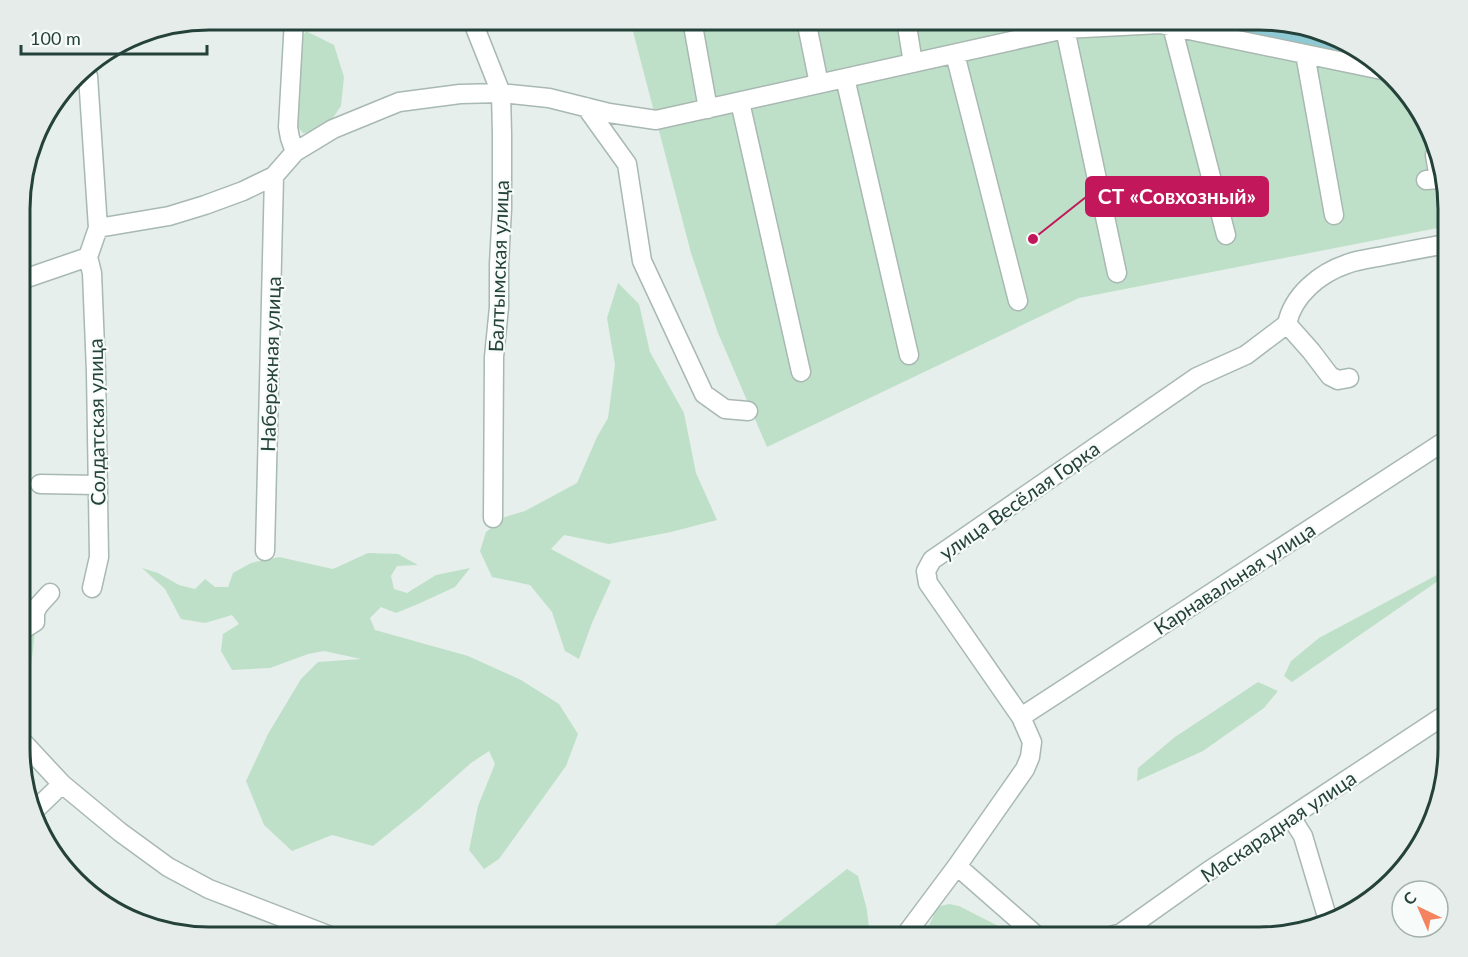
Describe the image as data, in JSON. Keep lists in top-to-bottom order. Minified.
{"streets":{"street":["Балтымская улица","Набережная улица","Солдатская улица","улица Весёлая Горка","Карнавальная улица","Маскарадная улица"]},"crossings":[["улица Весёлая Горка","Карнавальная улица"]],"places":["СТ «Совхозный»"],"scale_bar":"100 m","north":"top left"}
